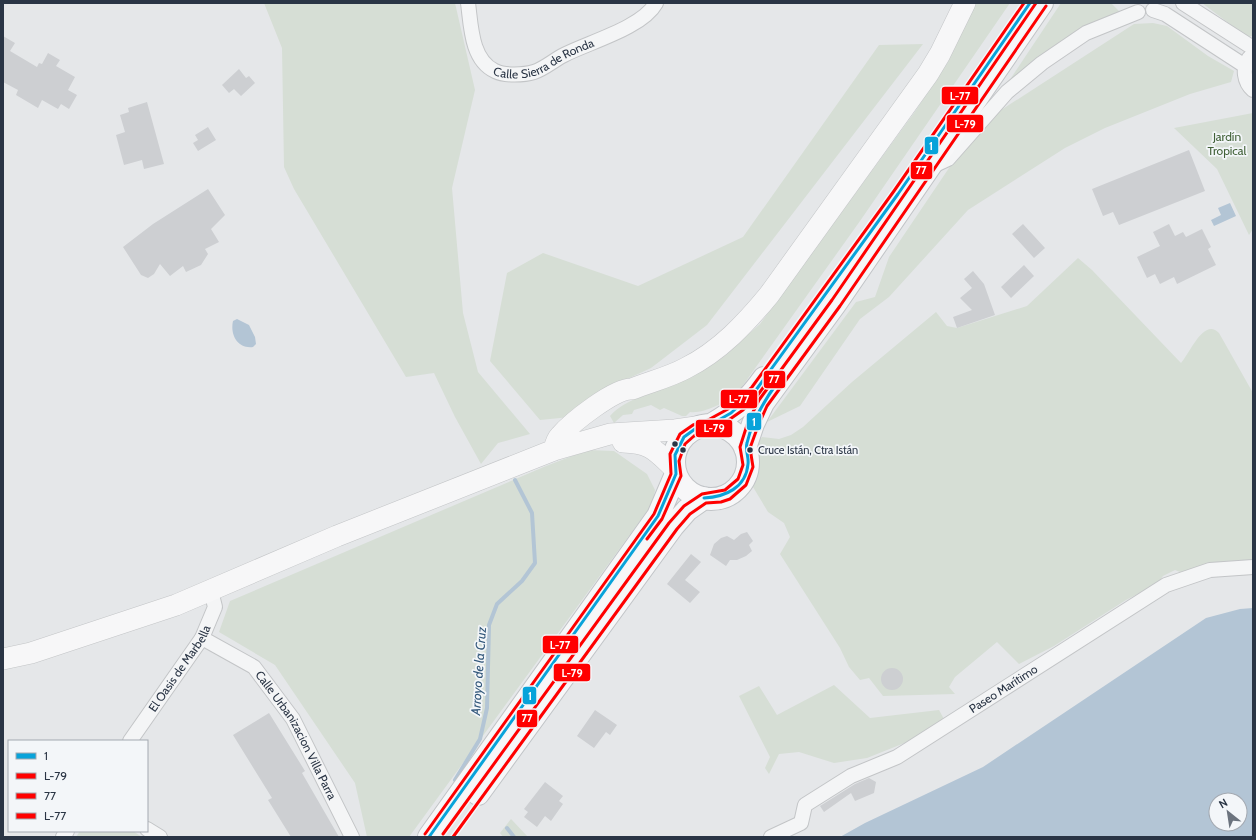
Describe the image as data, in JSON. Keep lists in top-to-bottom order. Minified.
{"streets":{"street":["Calle Sierra de Ronda","El Oasis de Marbella","Paseo Marítimo","Calle Urbanizacion Villa Parra"]},"crossings":[["El Oasis de Marbella","Calle Urbanizacion Villa Parra"]],"water":["Arroyo de la Cruz"],"parks":["Jardín Tropical"],"places":["Cruce Istán, Ctra Istán"],"lines":["transit line 1","transit line 77","transit line L-77","transit line L-79"],"legend":["1","L-79","77","L-77"],"north":"top left"}
